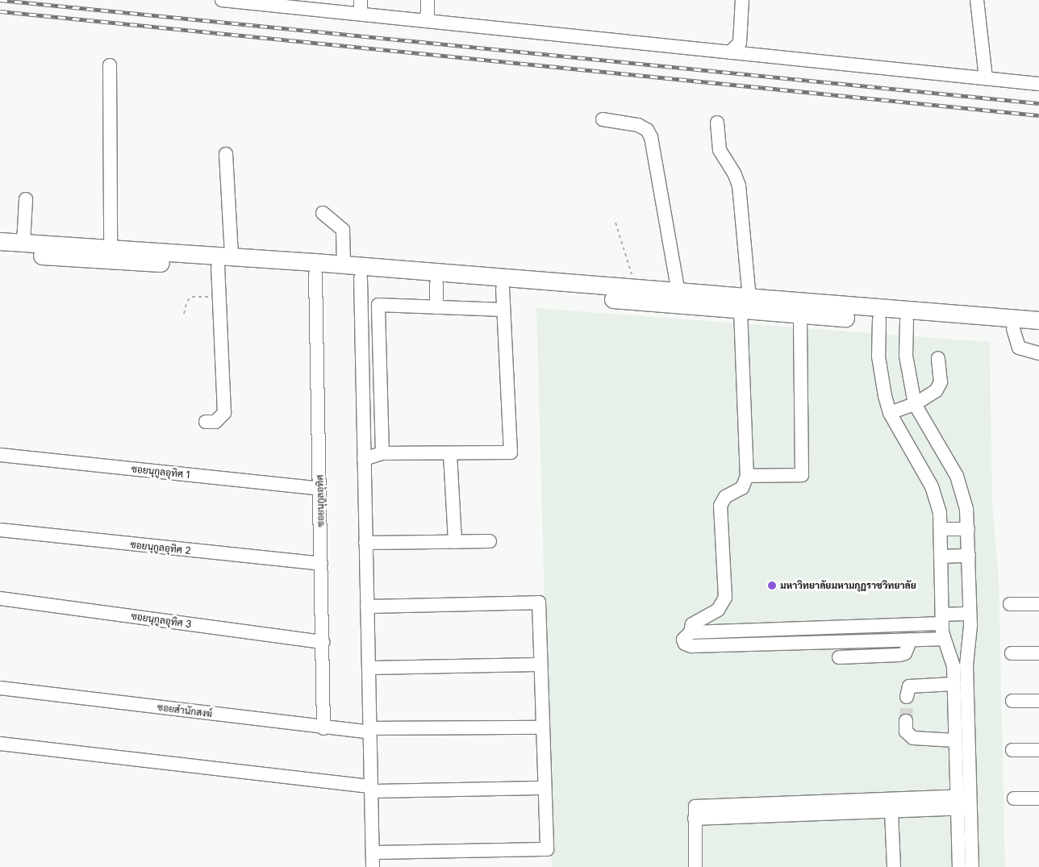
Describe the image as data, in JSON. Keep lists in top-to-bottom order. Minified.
{"streets":{"street":["ซอยนุกูลอุทิศ 1","ซอยนุกูลอุทิศ","ซอยนุกูลอุทิศ 2","ซอยนุกูลอุทิศ 3","ซอยสำนักสงฆ์"]},"crossings":[["ซอยนุกูลอุทิศ 1","ซอยนุกูลอุทิศ"],["ซอยนุกูลอุทิศ","ซอยนุกูลอุทิศ 2"],["ซอยนุกูลอุทิศ","ซอยนุกูลอุทิศ 3"],["ซอยนุกูลอุทิศ","ซอยสำนักสงฆ์"]],"places":["มหาวิทยาลัยมหามกุฏราชวิทยาลัย"]}
